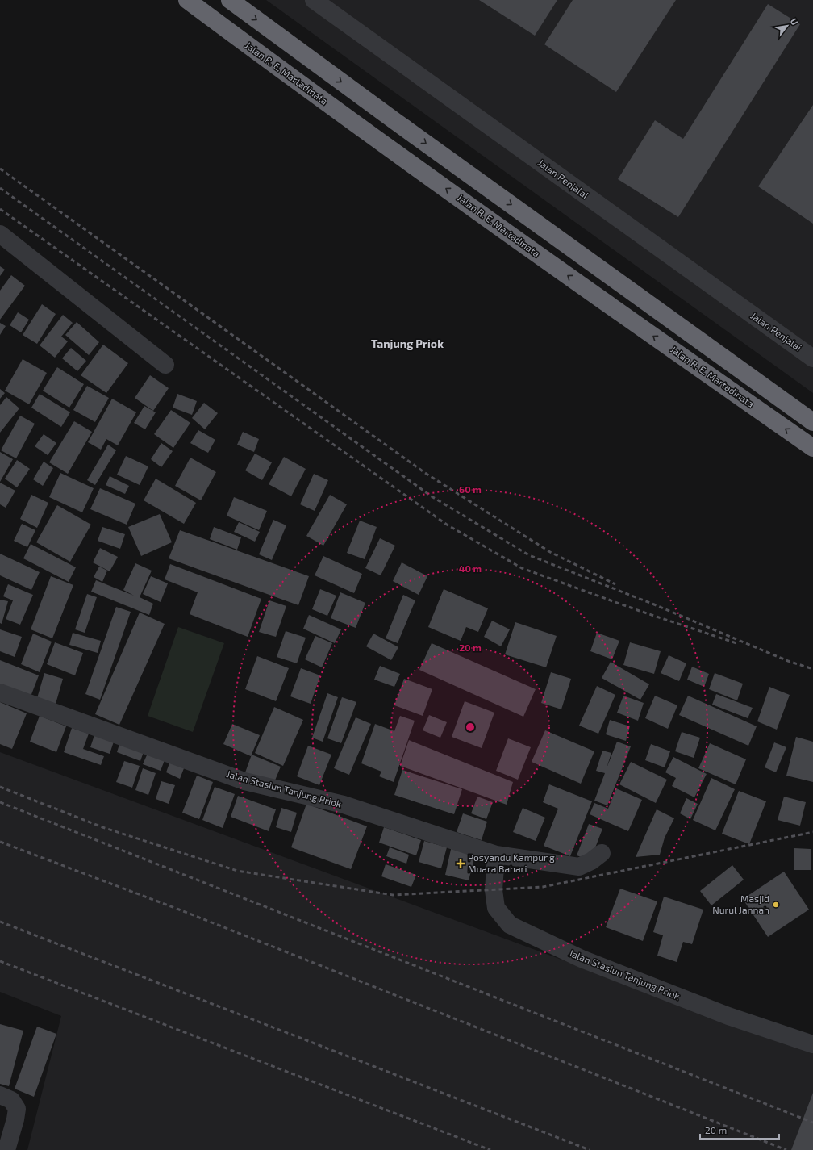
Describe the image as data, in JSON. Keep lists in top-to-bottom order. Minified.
{"streets":{"highway":["Jalan R. E. Martadinata"],"street":["Jalan Penjalai","Jalan Stasiun Tanjung Priok"]},"districts":["Tanjung Priok"],"places":{"health":["Posyandu Kampung Muara Bahari"],"other":["Masjid Nurul Jannah"]},"scale_bar":"20 m","north":"top right","rings":["60 m","40 m","20 m"]}
